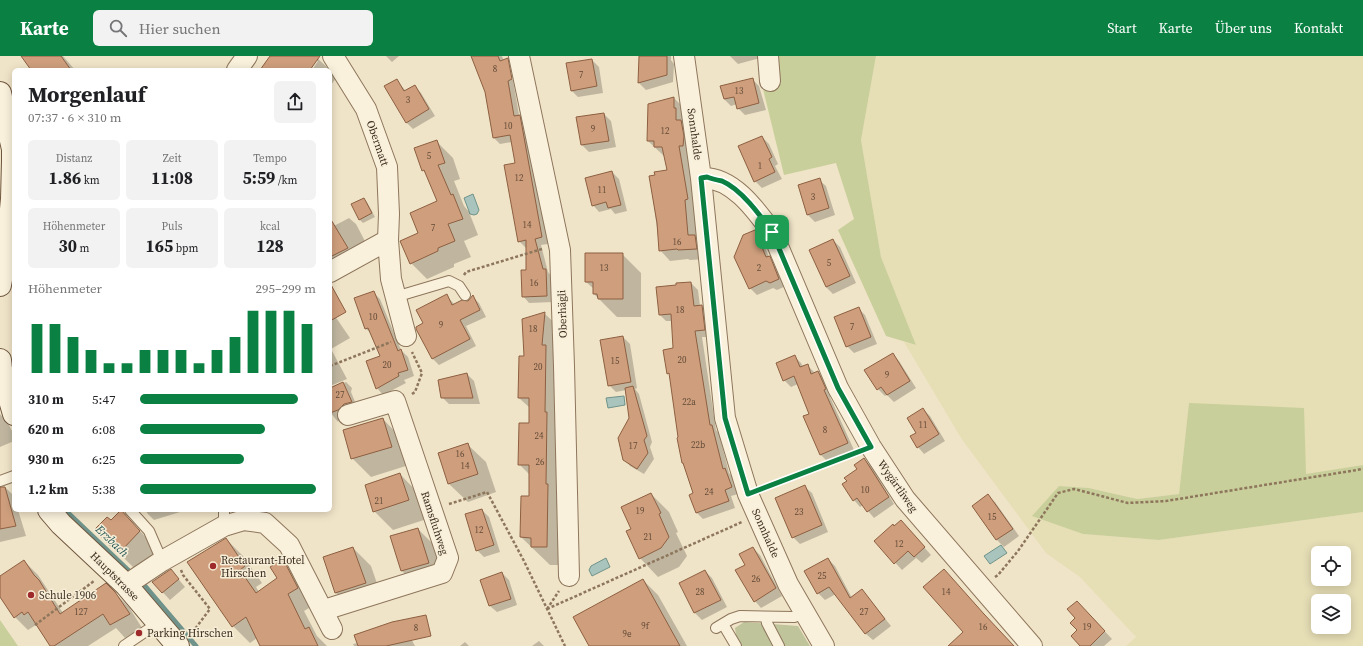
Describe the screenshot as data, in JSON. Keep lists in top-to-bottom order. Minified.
{"streets":{"main road":["Hauptstrasse"],"street":["Sonnhalde","Obermatt","Oberhägli","Wygärtliweg","Ramsfluhweg"]},"crossings":[["Sonnhalde","Wygärtliweg"]],"water":["Erzbach"],"places":["Restaurant-Hotel Hirschen","Schule 1906","Parking Hirschen"],"house_numbers":["8","7","13","3","10","9","12","5","1","12","11","3","14","7","16","5","13","2","16","18","10","9","7","18","20","15","20","20","9","27","22a","11","8","24","22b","17","16","26","14","10","24","21","19","23","15","12","21","12","25","26","28","14","127","27","9f","16","19","8","9e"],"page":{"header":"Karte","search":"Hier suchen","nav":["Start","Karte","Über uns","Kontakt"],"heading":["Morgenlauf","07:37 · 6 × 310 m"],"stats":[["Distanz","1.86 km"],["Zeit","11:08"],["Tempo","5:59 /km"],["Höhenmeter","30 m"],["Puls","165 bpm"],["kcal","128"]],"chart":["Höhenmeter","295–299 m"],"list":[{"name":"310 m","note":"5:47"},{"name":"620 m","note":"6:08"},{"name":"930 m","note":"6:25"},{"name":"1.2 km","note":"5:38"}]}}
